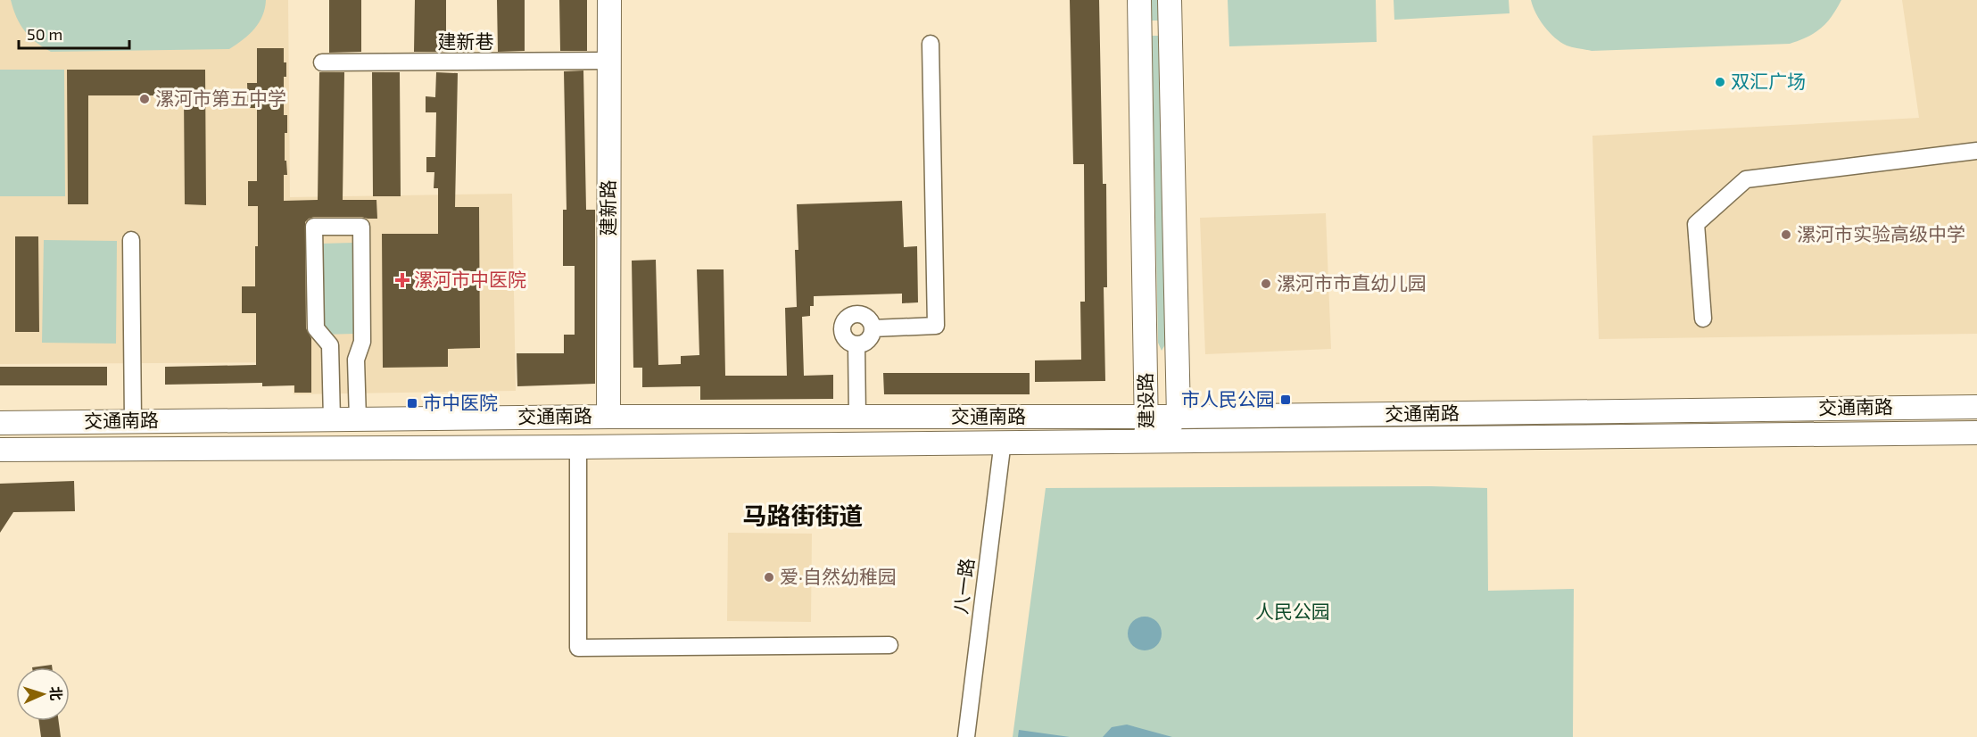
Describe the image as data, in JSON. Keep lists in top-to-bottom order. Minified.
{"streets":{"main road":["建新路","建设路","交通南路"],"street":["建新巷","八一路"]},"crossings":[["建新巷","建新路"],["建新路","交通南路"],["建设路","交通南路"],["交通南路","八一路"]],"districts":["马路街街道"],"parks":["人民公园"],"places":{"other":["双汇广场","漯河市第五中学","漯河市实验高级中学","漯河市市直幼儿园","爱·自然幼稚园"],"health":["漯河市中医院"],"transit":["市人民公园","市中医院"]},"scale_bar":"50 m","north":"right"}
